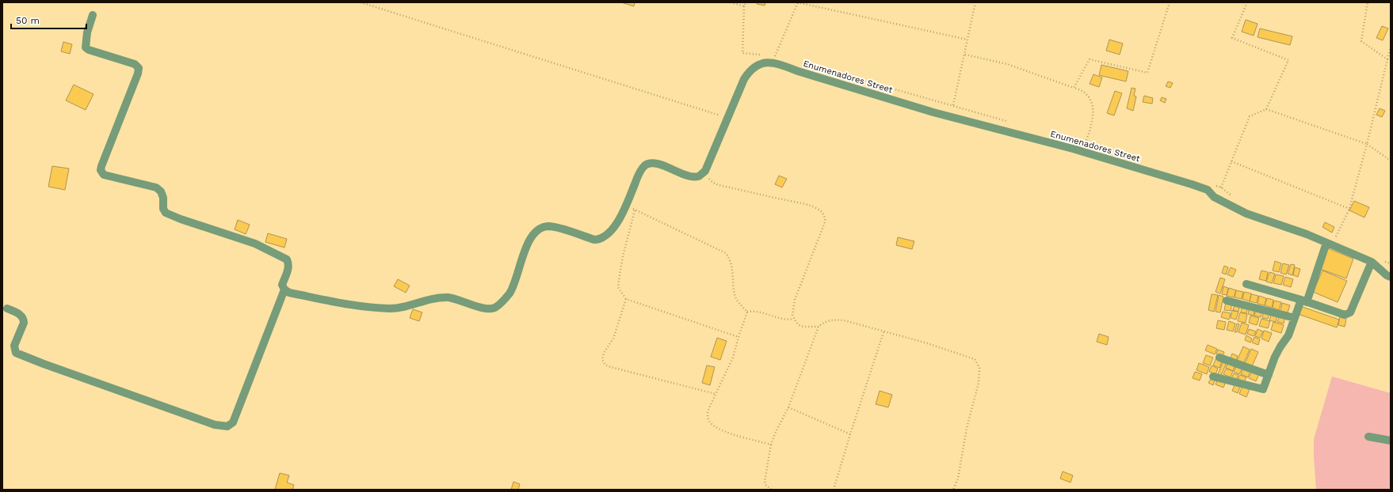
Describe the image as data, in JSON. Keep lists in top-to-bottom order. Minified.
{"streets":{"street":["Enumenadores Street"]},"scale_bar":"50 m"}
